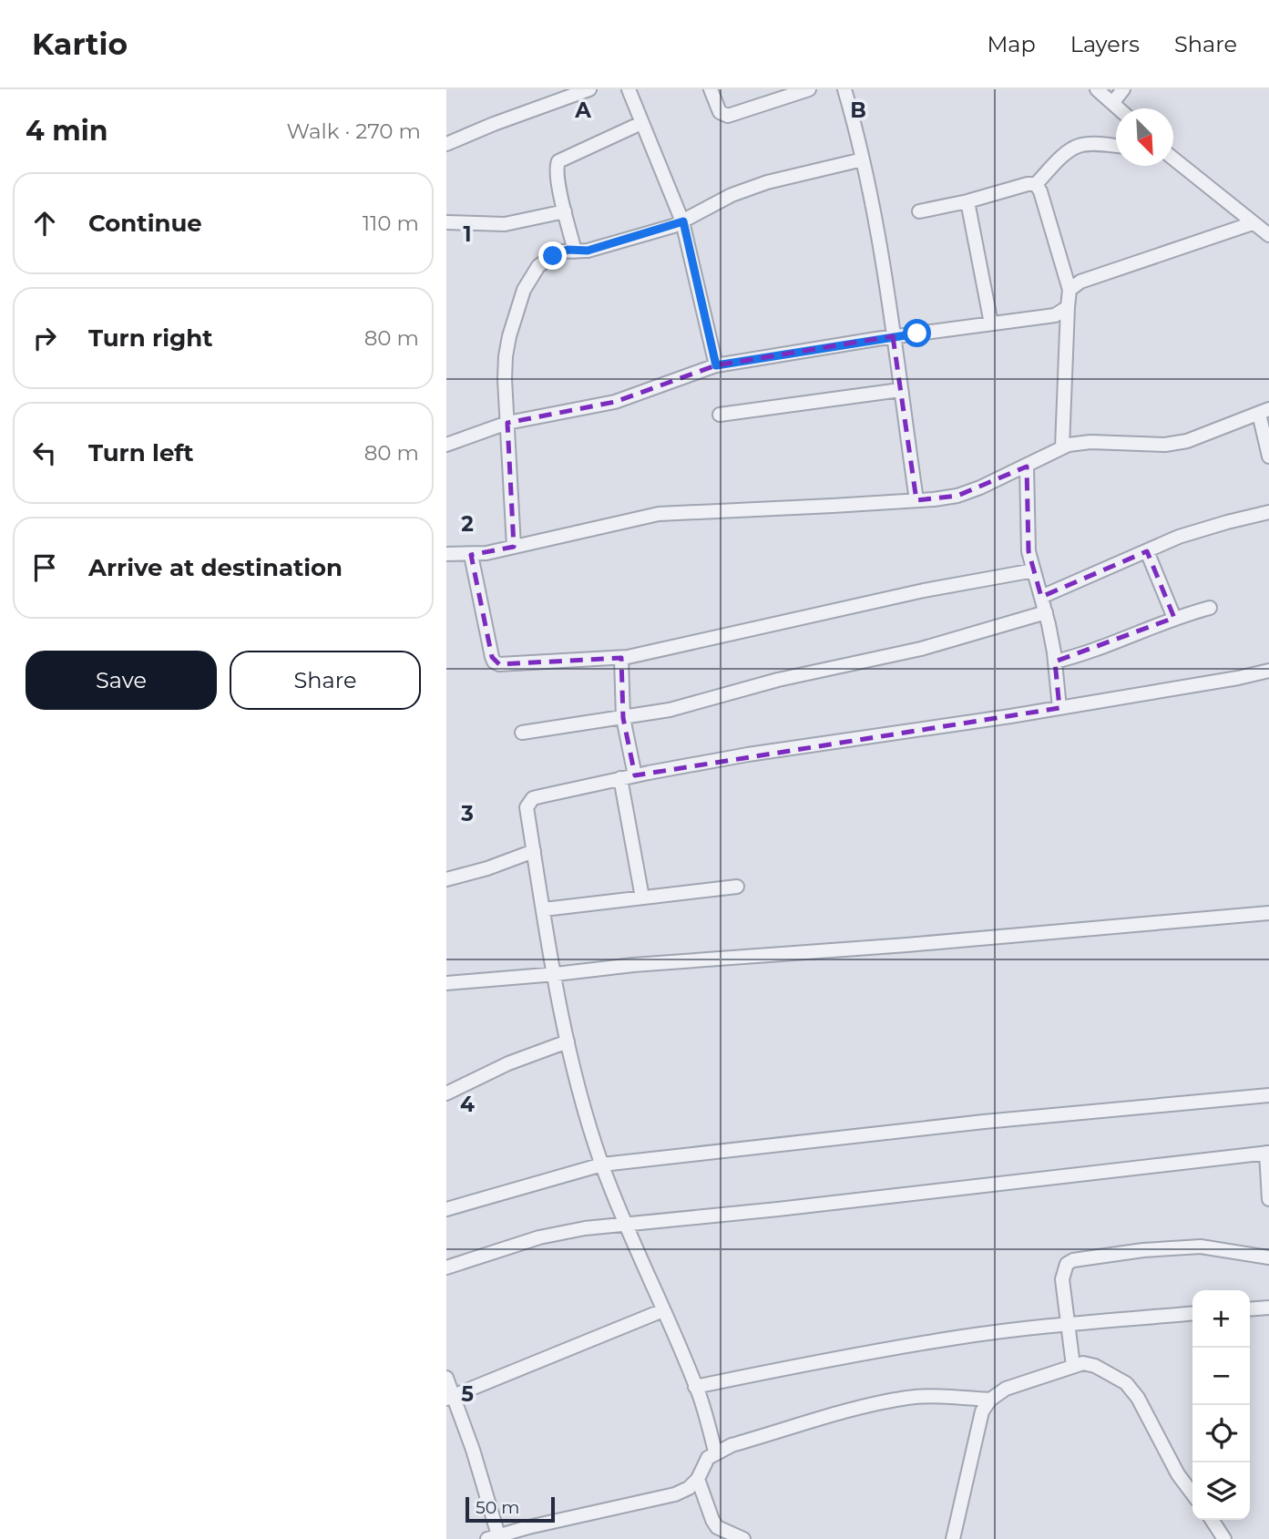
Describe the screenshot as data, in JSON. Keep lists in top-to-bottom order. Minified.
{"scale_bar":"50 m","north":"bottom right","page":{"header":"Kartio","nav":["Map","Layers","Share"],"heading":["4 min","Walk · 270 m"],"list":[["Continue","110 m"],["Turn right","80 m"],["Turn left","80 m"],"Arrive at destination"],"buttons":["Save","Share"],"map_buttons":["+","−"],"scale":"50 m"},"grid":{"columns":["A","B"],"rows":["1","2","3","4","5"]}}
